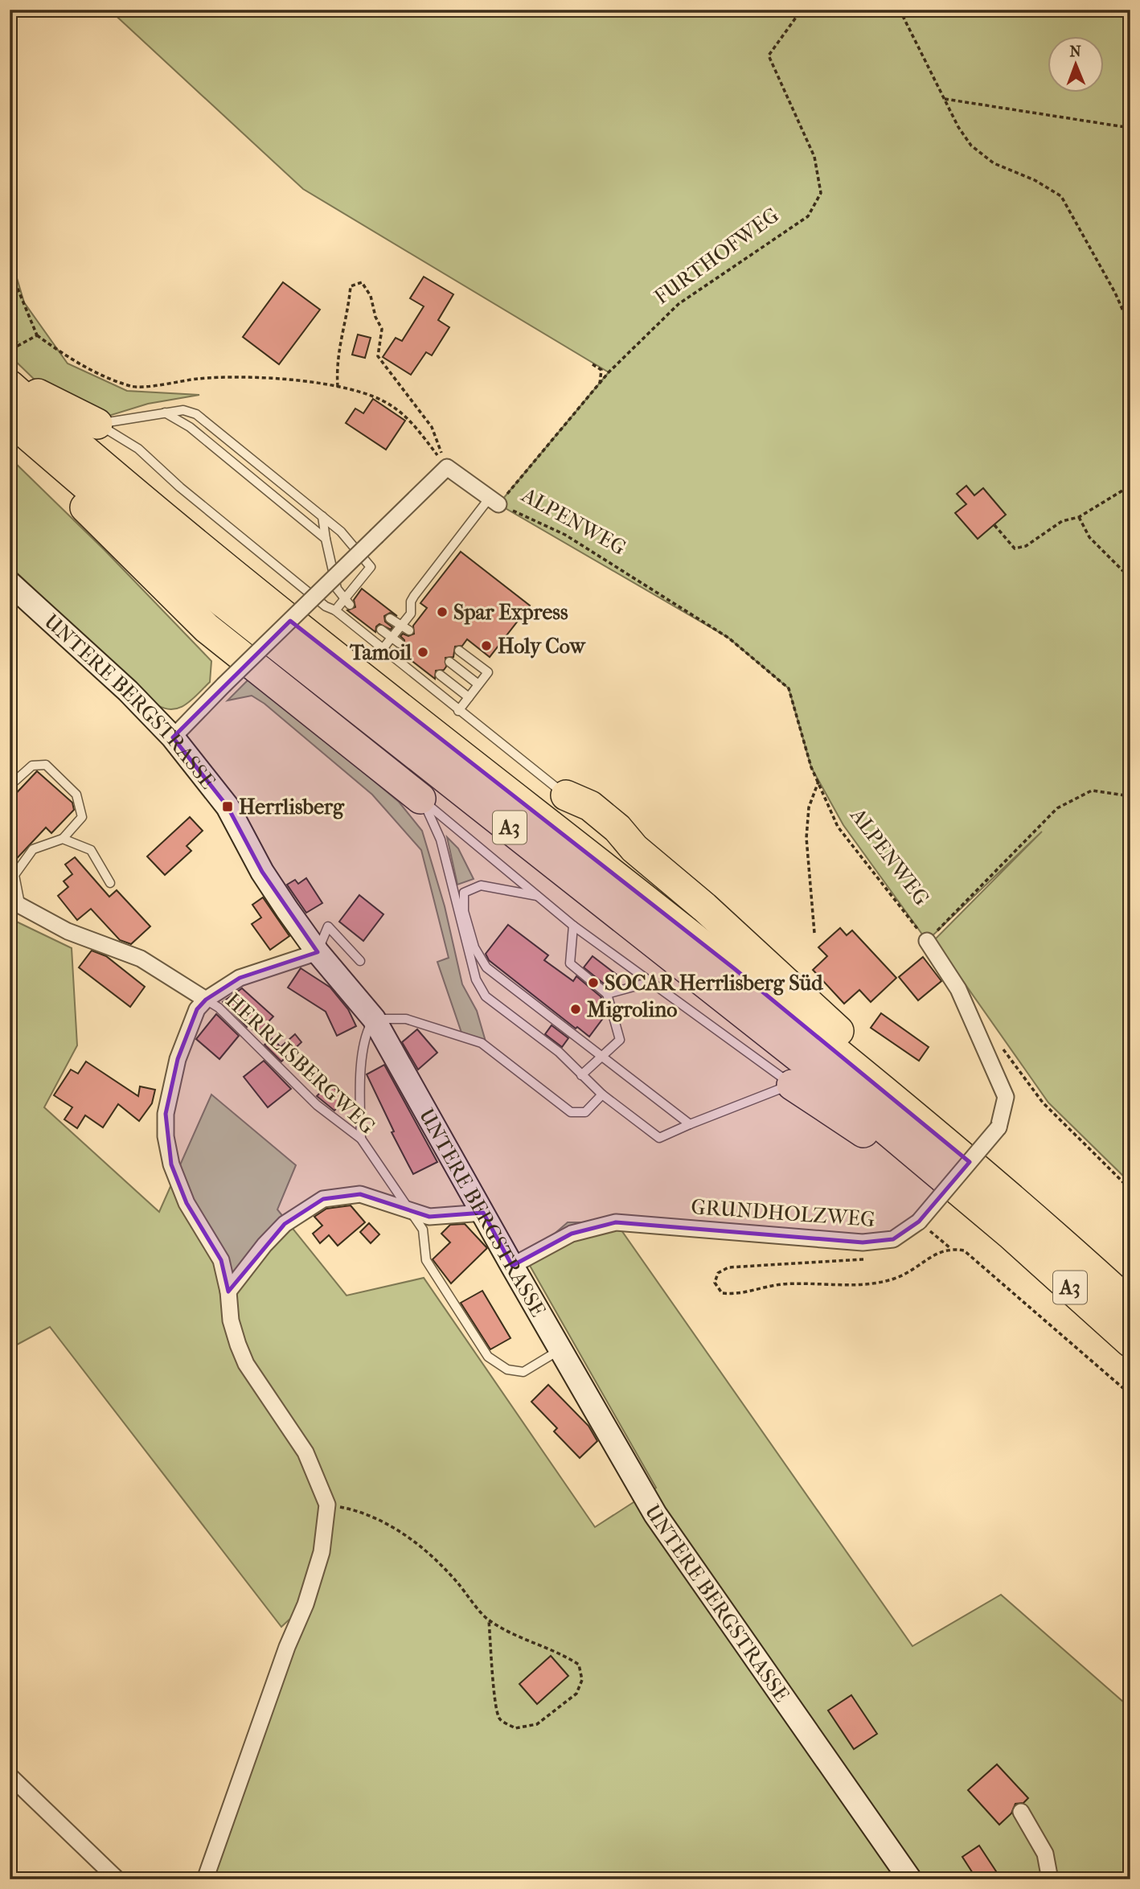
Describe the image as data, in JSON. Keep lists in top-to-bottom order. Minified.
{"streets":{"highway":["A3"],"main road":["UNTERE BERGSTRASSE"],"street":["GRUNDHOLZWEG"],"lane":["HERRLISBERGWEG"],"path":["FURTHOFWEG","ALPENWEG"]},"crossings":[["FURTHOFWEG","ALPENWEG"],["ALPENWEG","GRUNDHOLZWEG"],["UNTERE BERGSTRASSE","HERRLISBERGWEG"],["UNTERE BERGSTRASSE","GRUNDHOLZWEG"]],"places":{"other":["Spar Express","Holy Cow","Tamoil","SOCAR Herrlisberg Süd","Migrolino"],"transit":["Herrlisberg"]},"north":"top"}
